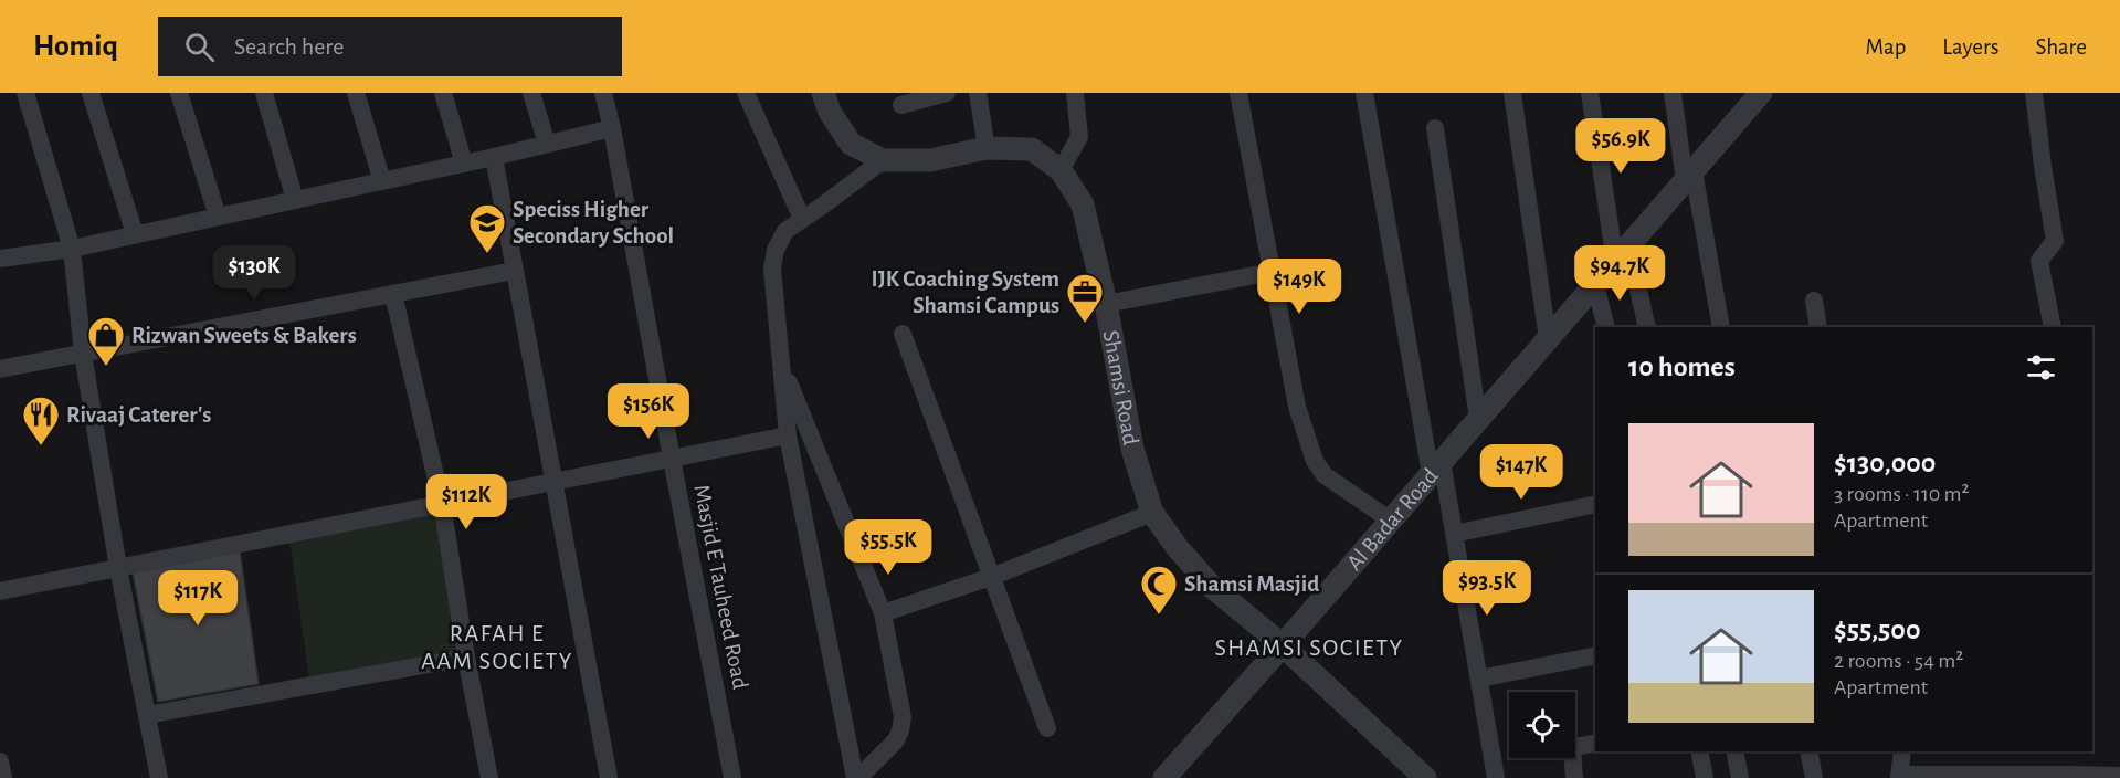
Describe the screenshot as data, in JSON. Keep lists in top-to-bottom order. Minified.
{"streets":{"street":["Shamsi Road","Al Badar Road","Masjid E Tauheed Road"]},"crossings":[["Shamsi Road","Al Badar Road"]],"districts":["RAFAH E AAM SOCIETY","SHAMSI SOCIETY"],"places":{"school or university":["Speciss Higher Secondary School"],"office":["IJK Coaching System Shamsi Campus"],"shop":["Rizwan Sweets & Bakers"],"restaurant":["Rivaaj Caterer's"],"mosque":["Shamsi Masjid"]},"page":{"header":"Homiq","search":"Search here","nav":["Map","Layers","Share"],"price":["$56.9K","$130K","$94.7K","$149K","$156K","$147K","$112K","$55.5K","$93.5K","$117K"],"heading":"10 homes","list":[{"name":"$130,000","note":"3 rooms · 110 m² · Apartment"},{"name":"$55,500","note":"2 rooms · 54 m² · Apartment"}]}}
